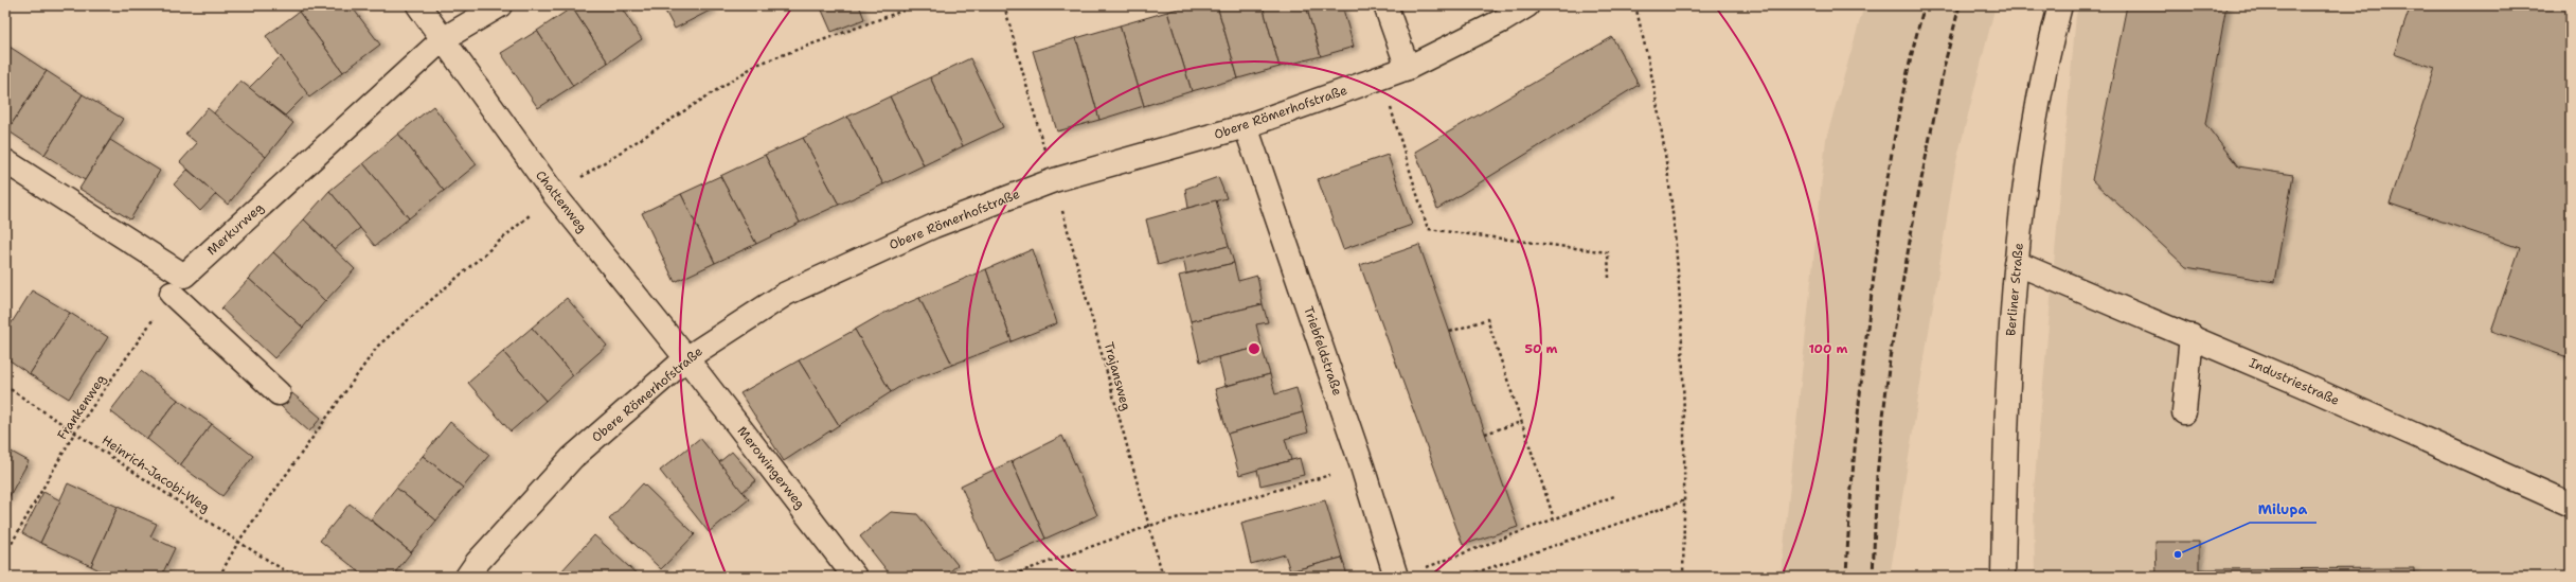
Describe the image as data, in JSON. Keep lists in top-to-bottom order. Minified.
{"streets":{"street":["Obere Römerhofstraße","Chattenweg","Merkurweg","Berliner Straße","Triebfeldstraße","Industriestraße","Merowingerweg"],"path":["Trajansweg","Frankenweg","Heinrich-Jacobi-Weg"]},"crossings":[["Obere Römerhofstraße","Chattenweg"],["Obere Römerhofstraße","Triebfeldstraße"],["Obere Römerhofstraße","Trajansweg"],["Obere Römerhofstraße","Merowingerweg"],["Chattenweg","Merkurweg"],["Chattenweg","Merowingerweg"],["Berliner Straße","Industriestraße"],["Frankenweg","Heinrich-Jacobi-Weg"]],"places":["Milupa"],"rings":["50 m","100 m"]}
